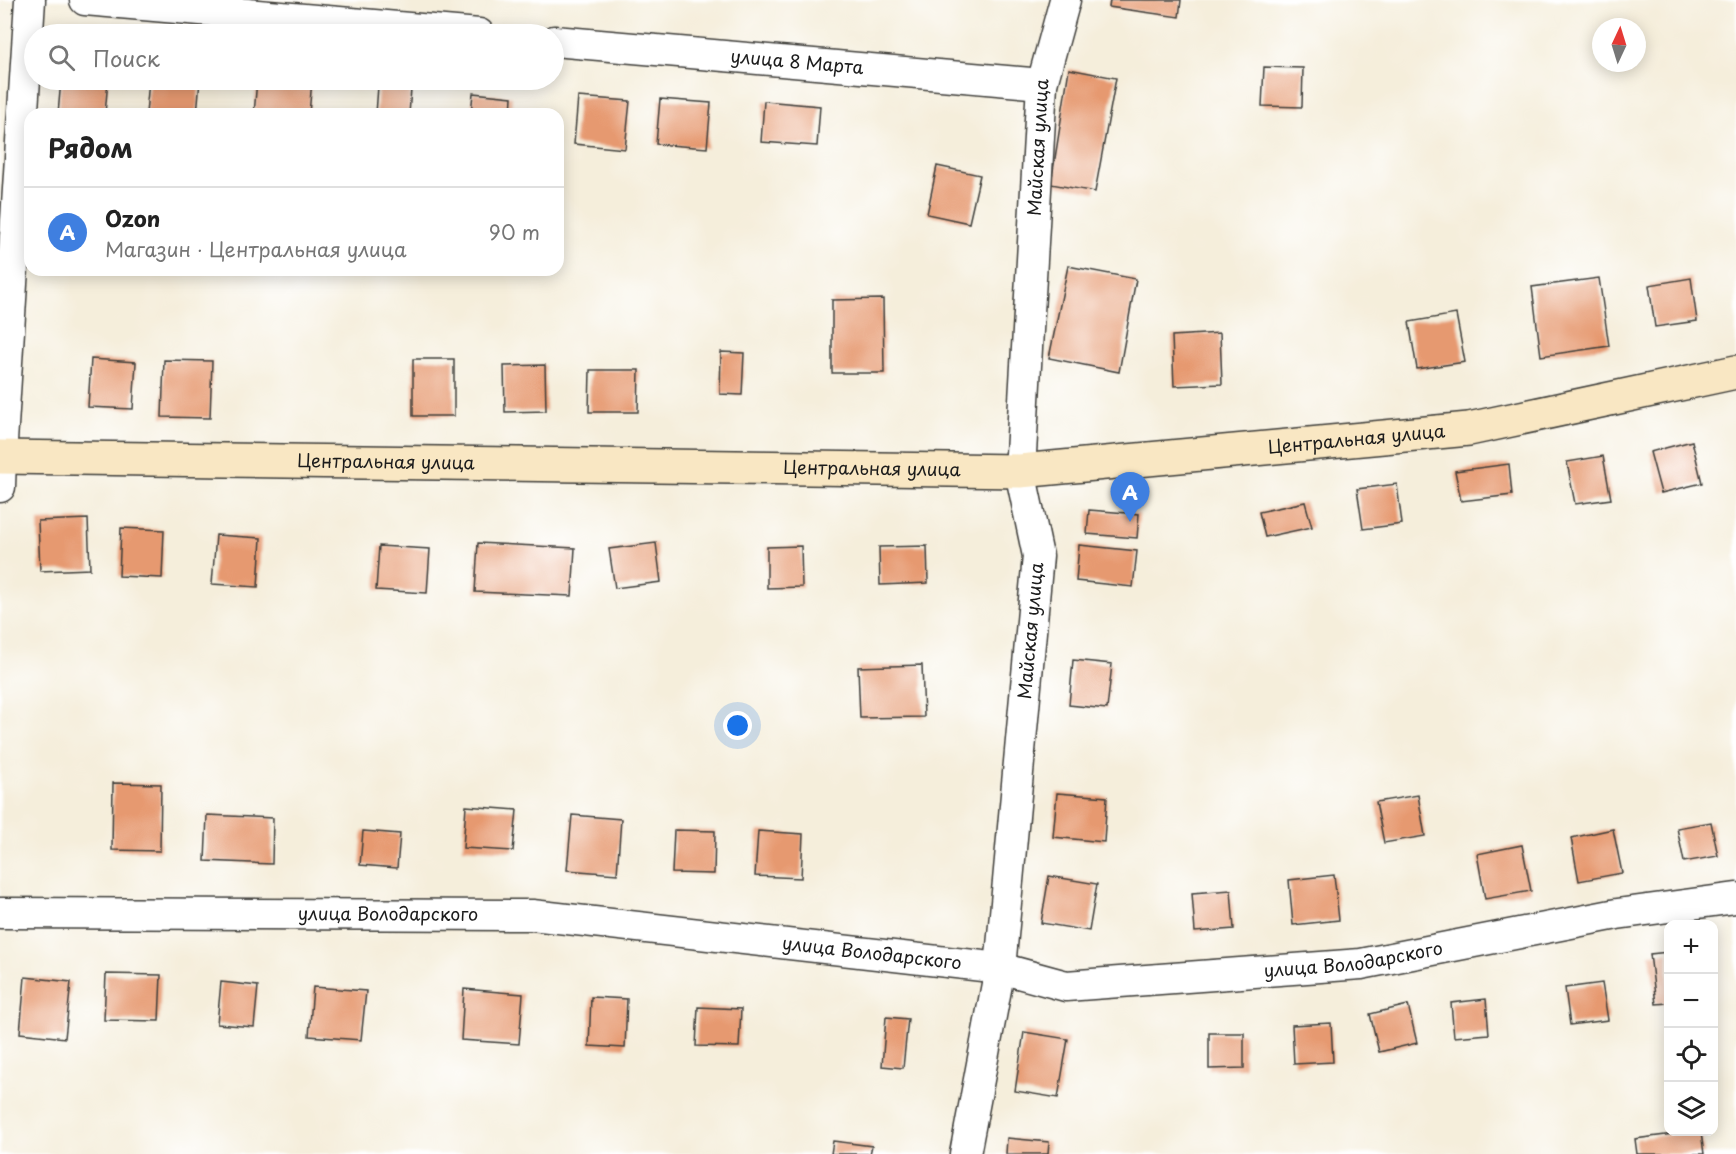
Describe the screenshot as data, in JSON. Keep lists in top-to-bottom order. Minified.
{"streets":{"main road":["Центральная улица"],"street":["улица 8 Марта","Майская улица","улица Володарского"]},"crossings":[["улица 8 Марта","Майская улица"],["Майская улица","Центральная улица"],["Майская улица","улица Володарского"]],"north":"top","page":{"search":"Поиск","heading":"Рядом","list":[{"mark":"A","name":"Ozon","note":"Магазин · Центральная улица","value":"90 m"}],"pins":"A","map_buttons":["+","−"]}}
